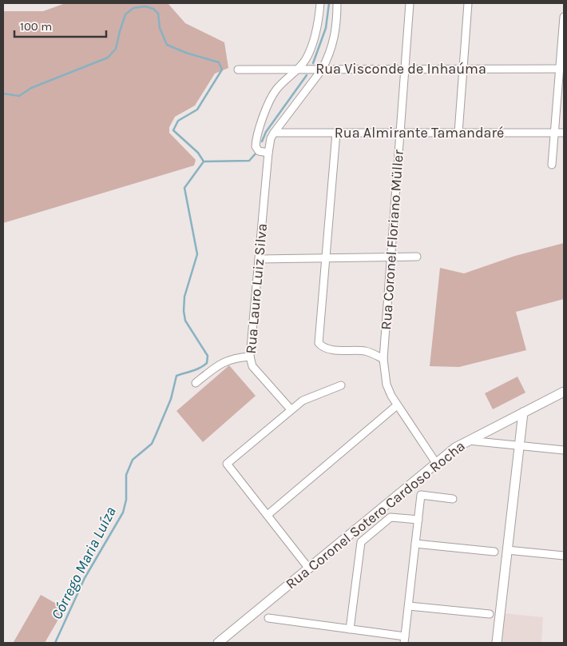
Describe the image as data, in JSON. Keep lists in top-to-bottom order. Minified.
{"streets":{"street":["Rua Visconde de Inhaúma","Rua Almirante Tamandaré","Rua Coronel Floriano Müller","Rua Lauro Luiz Silva","Rua Coronel Sotero Cardoso Rocha"]},"crossings":[["Rua Visconde de Inhaúma","Rua Coronel Floriano Müller"],["Rua Visconde de Inhaúma","Rua Lauro Luiz Silva"],["Rua Almirante Tamandaré","Rua Coronel Floriano Müller"],["Rua Almirante Tamandaré","Rua Lauro Luiz Silva"],["Rua Coronel Floriano Müller","Rua Coronel Sotero Cardoso Rocha"]],"water":["Córrego Maria Luíza"],"scale_bar":"100 m"}
